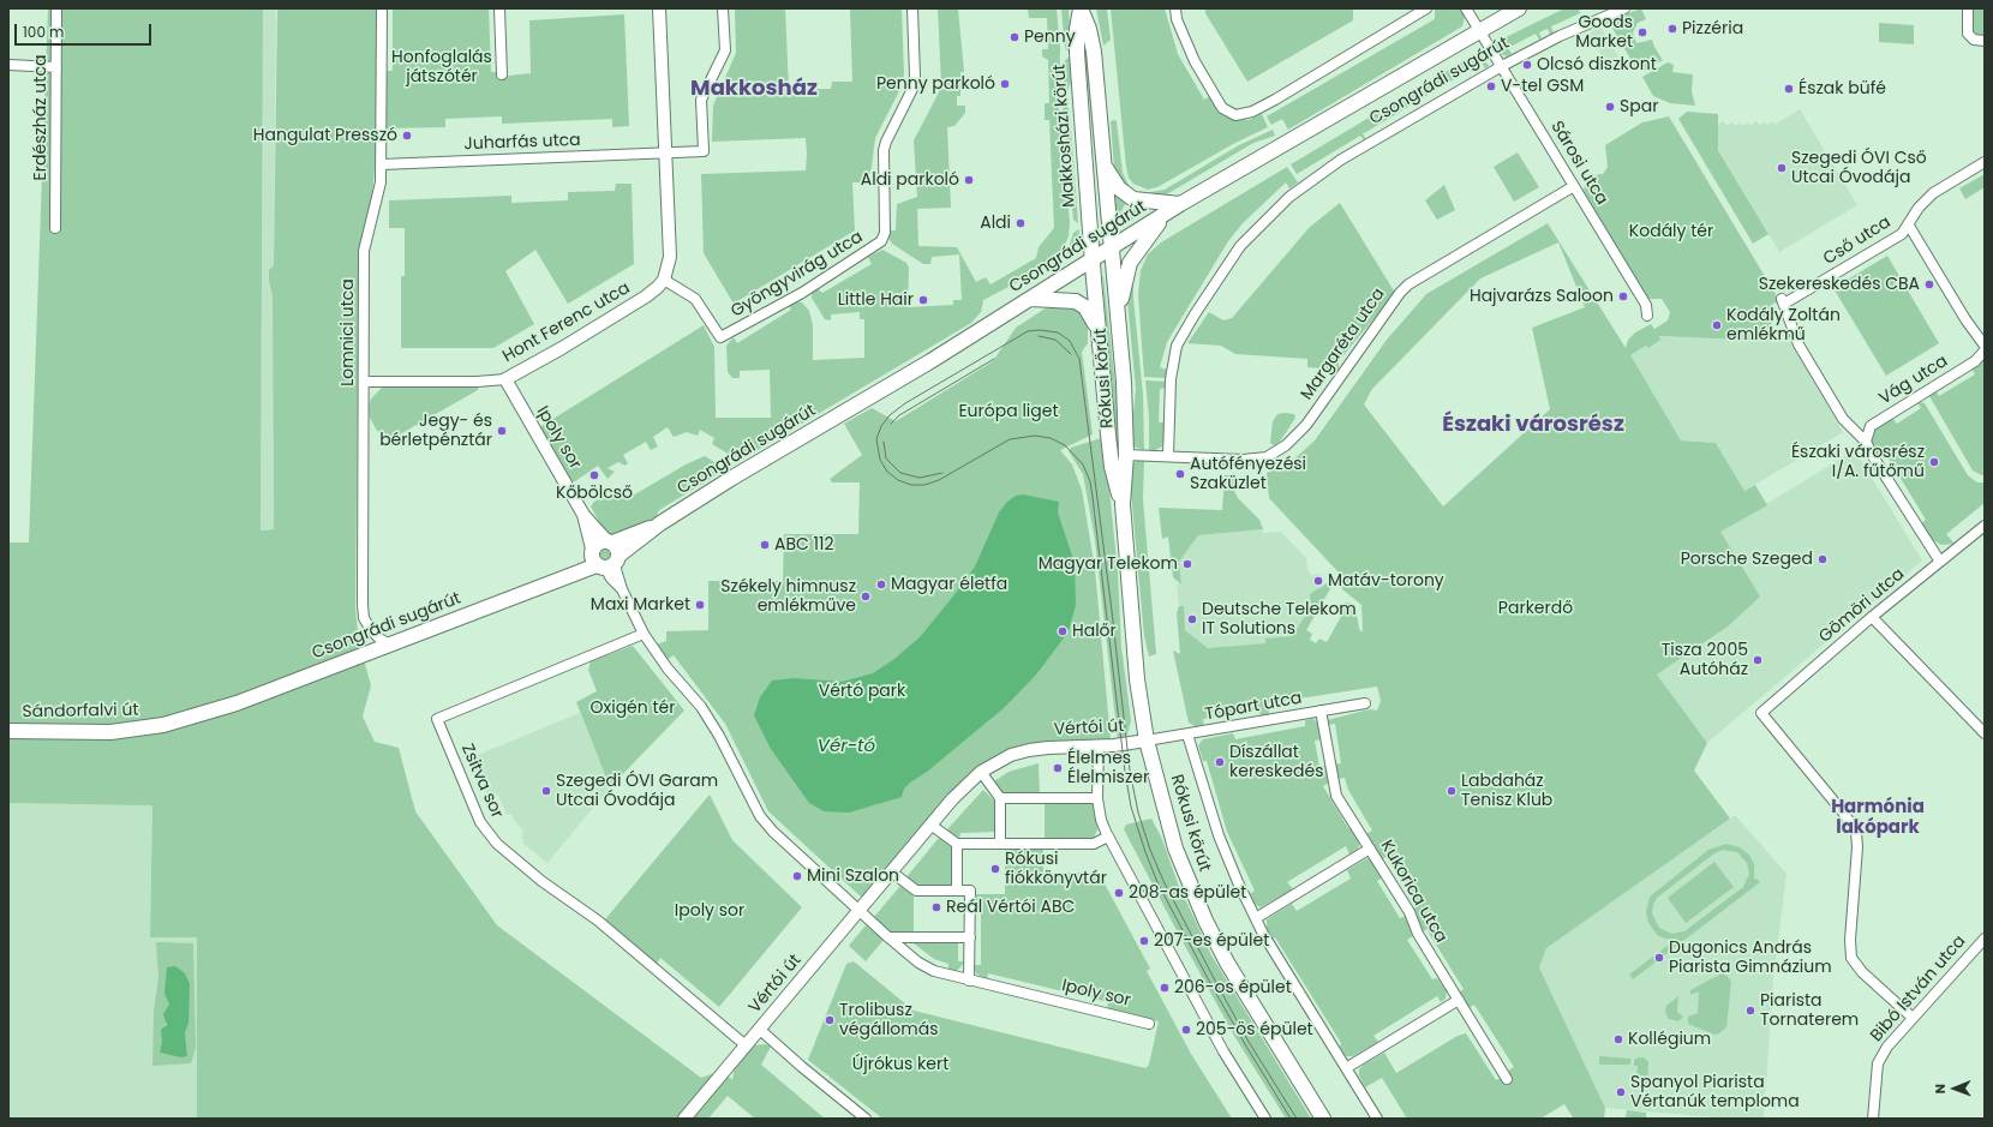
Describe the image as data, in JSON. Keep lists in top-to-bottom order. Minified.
{"streets":{"main road":["Csongrádi sugárút","Makkosházi körút","Rókusi körút","Sándorfalvi út"],"street":["Erdészház utca","Juharfás utca","Sárosi utca","Cső utca","Gyöngyvirág utca","Hont Ferenc utca","Lomnici utca","Margaréta utca","Vág utca","Ipoly sor","Gömöri utca","Tópart utca","Vértói út","Zsitva sor","Kukorica utca","Bibó István utca"]},"crossings":[["Csongrádi sugárút","Makkosházi körút"],["Csongrádi sugárút","Sárosi utca"],["Csongrádi sugárút","Lomnici utca"],["Csongrádi sugárút","Margaréta utca"],["Csongrádi sugárút","Rókusi körút"],["Csongrádi sugárút","Ipoly sor"],["Csongrádi sugárút","Sándorfalvi út"],["Makkosházi körút","Rókusi körút"],["Juharfás utca","Lomnici utca"],["Sárosi utca","Margaréta utca"],["Cső utca","Vág utca"],["Gyöngyvirág utca","Hont Ferenc utca"],["Hont Ferenc utca","Lomnici utca"],["Hont Ferenc utca","Ipoly sor"],["Margaréta utca","Rókusi körút"],["Rókusi körút","Tópart utca"],["Rókusi körút","Vértói út"],["Ipoly sor","Vértói út"],["Ipoly sor","Zsitva sor"],["Gömöri utca","Bibó István utca"],["Tópart utca","Vértói út"],["Tópart utca","Kukorica utca"],["Vértói út","Zsitva sor"]],"districts":["Makkosház","Északi városrész","Harmónia lakópark"],"water":["Vér-tó"],"parks":["Honfoglalás játszótér","Kodály tér","Európa liget","Parkerdő","Vértó park","Oxigén tér","Ipoly sor","Újrókus kert"],"places":["Pizzéria","Goods Market","Penny","Olcsó diszkont","Penny parkoló","V-tel GSM","Észak büfé","Spar","Hangulat Presszó","Szegedi ÓVI Cső Utcai Óvodája","Aldi parkoló","Aldi","Szekereskedés CBA","Hajvarázs Saloon","Little Hair","Kodály Zoltán emlékmű","Jegy- és bérletpénztár","Északi városrész I/A. fűtőmű","Autófényezési Szaküzlet","Kőbölcső","ABC 112","Porsche Szeged","Magyar Telekom","Matáv-torony","Magyar életfa","Székely himnusz emlékműve","Maxi Market","Deutsche Telekom IT Solutions","Halőr","Tisza 2005 Autóház","Díszállat kereskedés","Élelmes Élelmiszer","Szegedi ÓVI Garam Utcai Óvodája","Labdaház Tenisz Klub","Rókusi fiókkönyvtár","Mini Szalon","208-as épület","Reál Vértói ABC","207-es épület","Dugonics András Piarista Gimnázium","206-os épület","Piarista Tornaterem","Trolibusz végállomás","205-ös épület","Kollégium","Spanyol Piarista Vértanúk temploma"],"scale_bar":"100 m","north":"left"}
